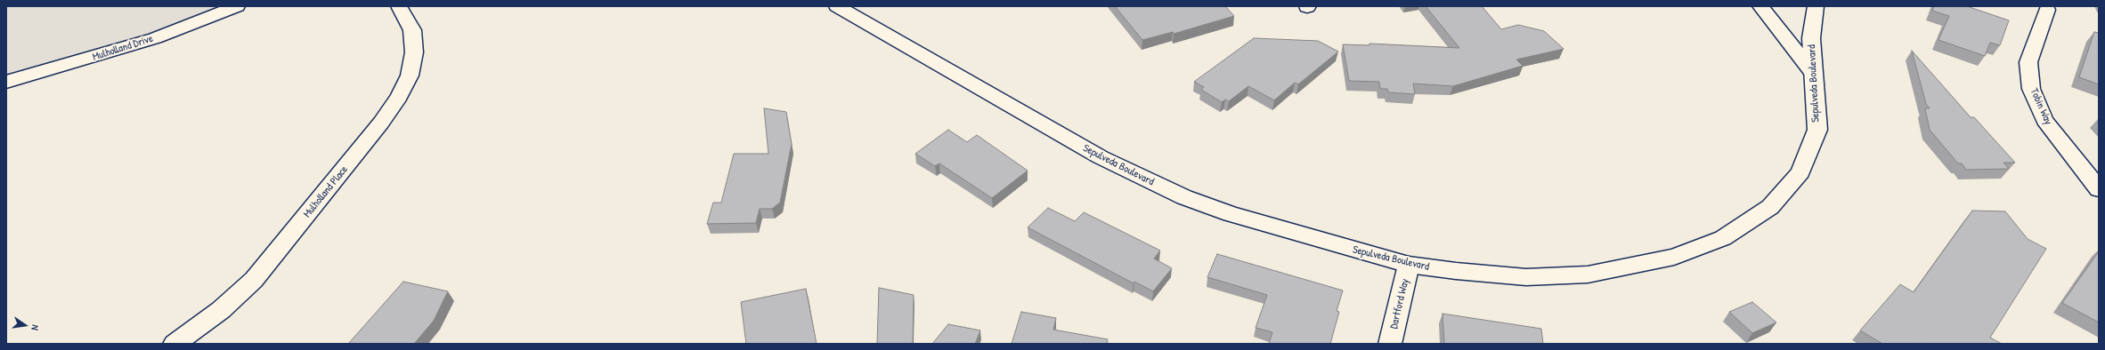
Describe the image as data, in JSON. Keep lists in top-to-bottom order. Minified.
{"streets":{"main road":["Mulholland Drive","Sepulveda Boulevard","Tobin Way","Mulholland Place","Dartford Way"]},"crossings":[["Sepulveda Boulevard","Dartford Way"]],"north":"right"}
